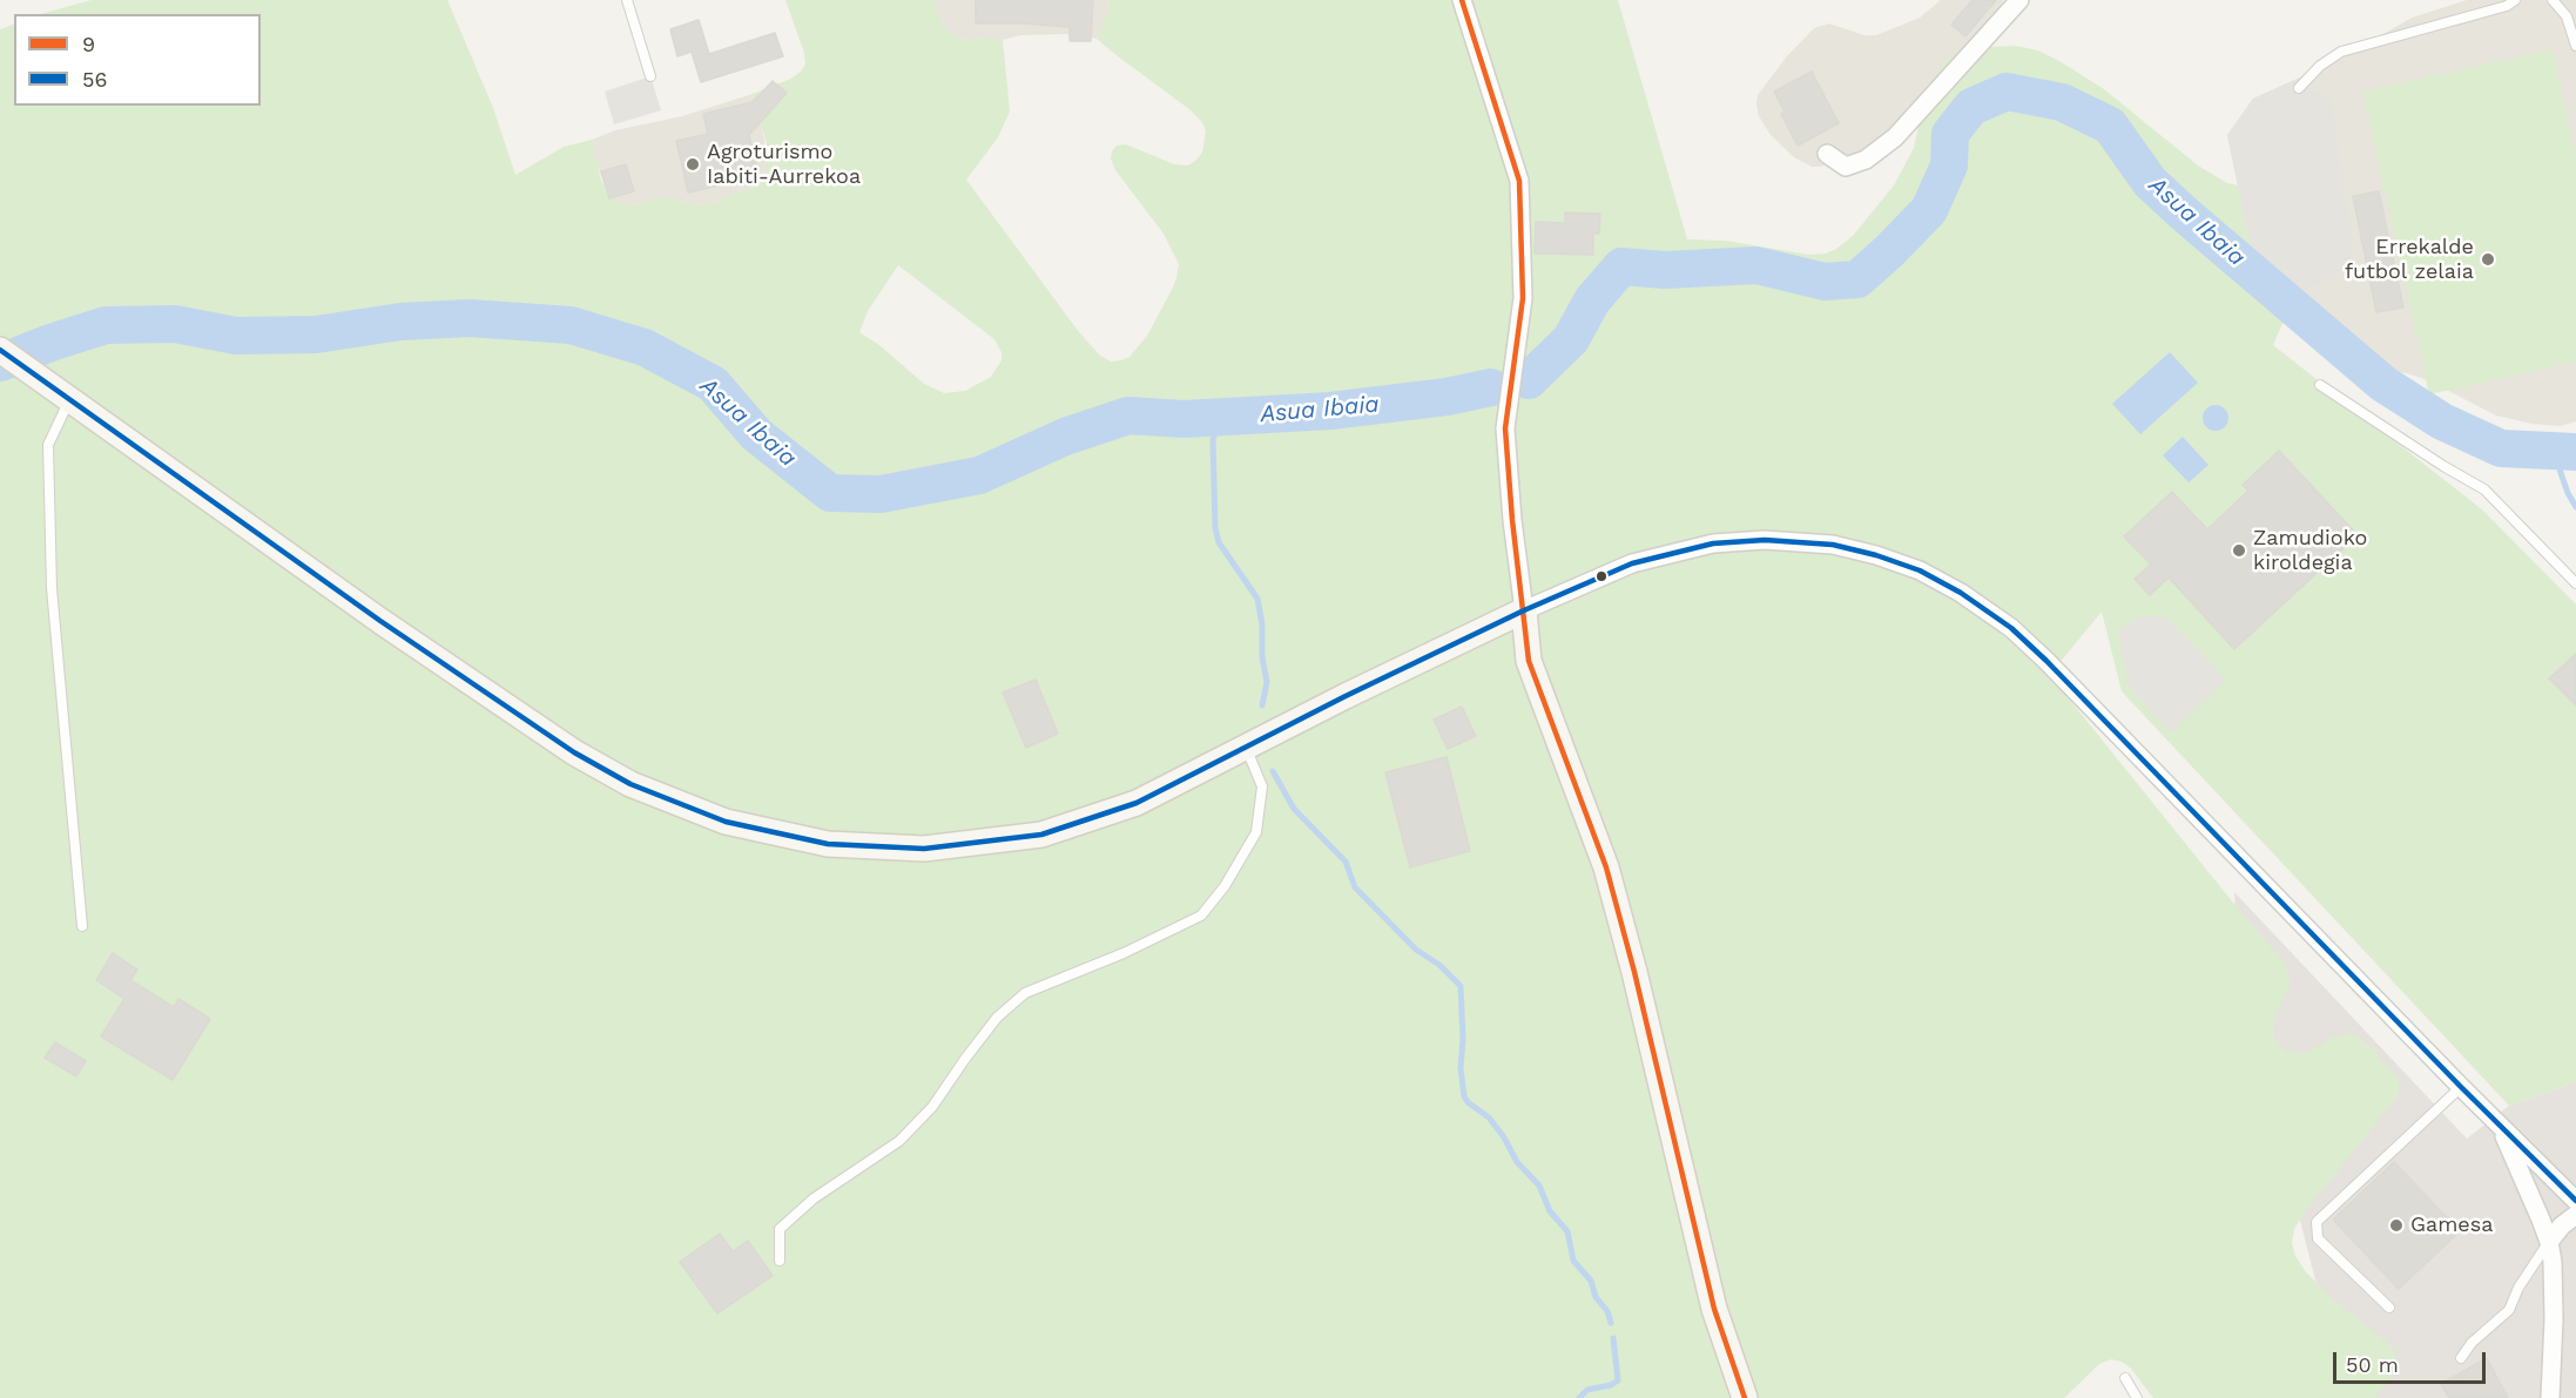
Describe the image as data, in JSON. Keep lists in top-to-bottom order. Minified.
{"water":["Asua Ibaia"],"places":["Agroturismo Iabiti-Aurrekoa","Errekalde futbol zelaia","Zamudioko kiroldegia","Gamesa"],"lines":["transit line 9","transit line 56"],"legend":["9","56"],"scale_bar":"50 m"}
